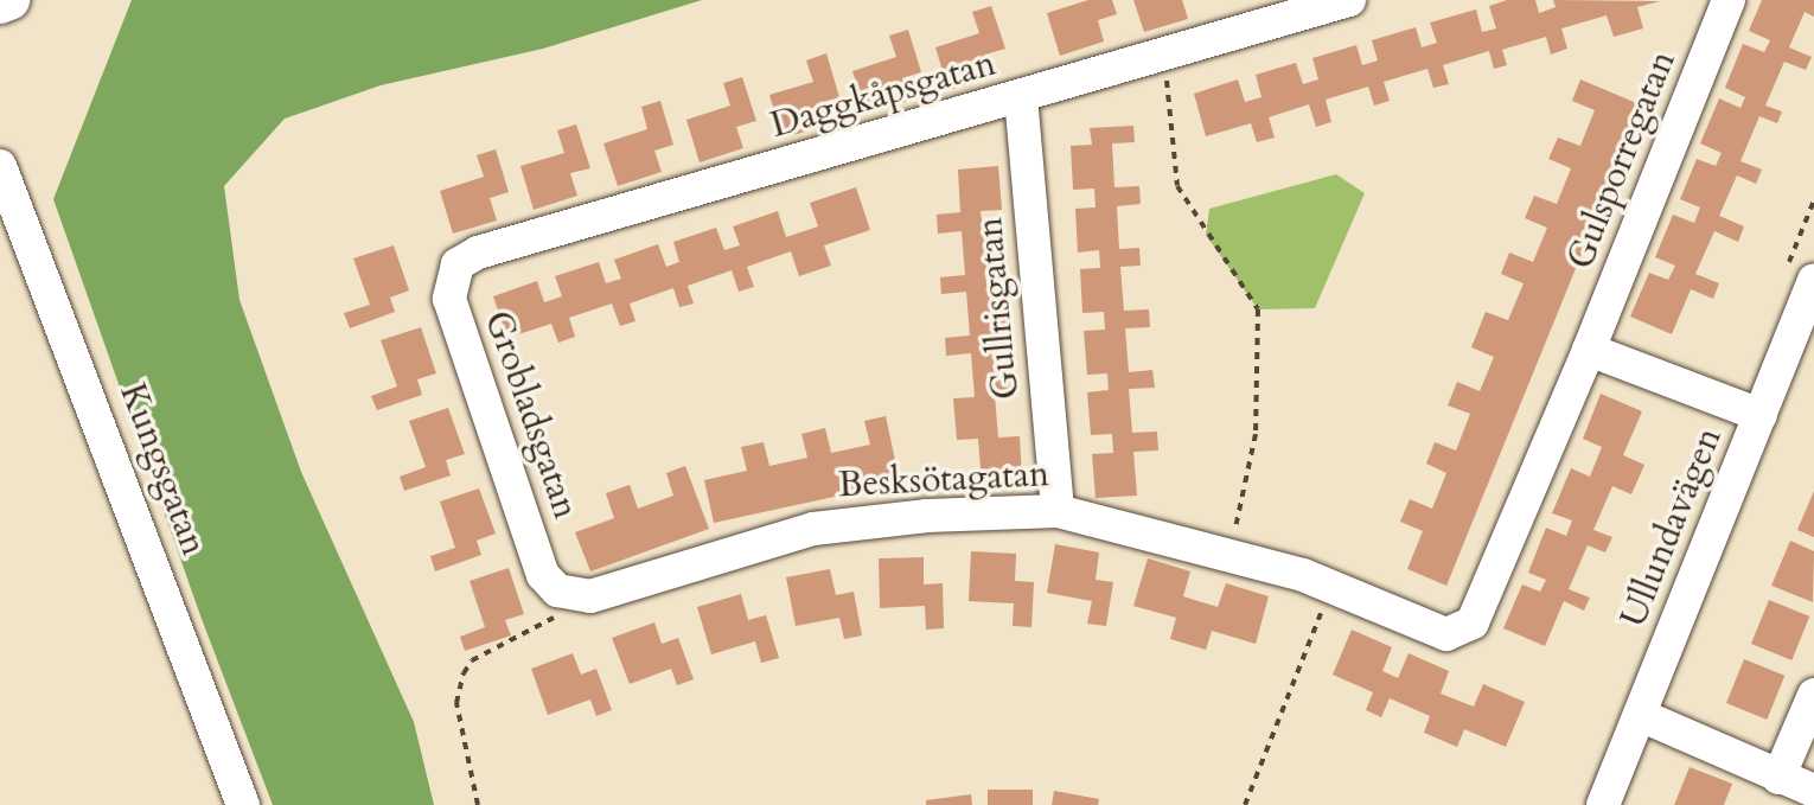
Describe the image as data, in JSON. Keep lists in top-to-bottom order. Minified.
{"streets":{"street":["Daggkåpsgatan","Gulsporregatan","Gullrisgatan","Grobladsgatan","Kungsgatan","Besksötagatan","Ullundavägen"]},"crossings":[["Daggkåpsgatan","Gullrisgatan"],["Daggkåpsgatan","Grobladsgatan"],["Gulsporregatan","Besksötagatan"],["Gullrisgatan","Besksötagatan"],["Grobladsgatan","Besksötagatan"]]}
